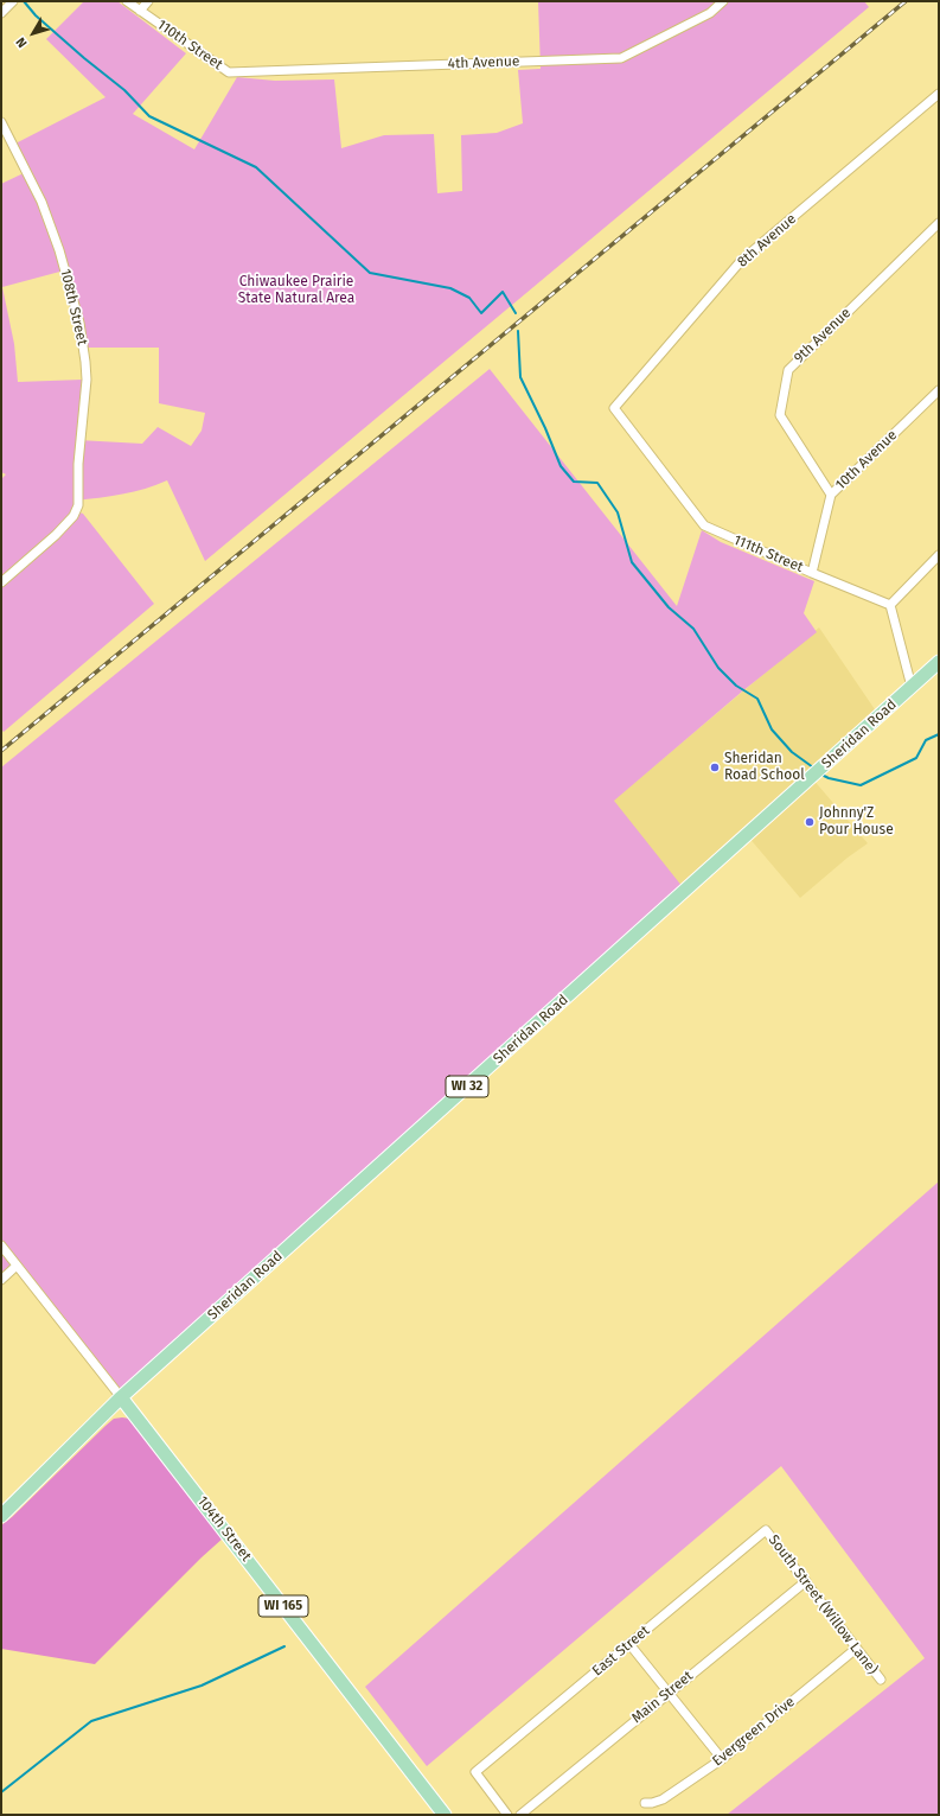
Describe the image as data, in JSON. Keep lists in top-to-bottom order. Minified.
{"streets":{"main road":["Sheridan Road","WI 32","104th Street","WI 165"],"street":["110th Street","4th Avenue","8th Avenue","108th Street","9th Avenue","10th Avenue","111th Street","South Street (Willow Lane)","East Street","Main Street","Evergreen Drive"]},"crossings":[["110th Street","4th Avenue"],["8th Avenue","111th Street"],["9th Avenue","10th Avenue"],["10th Avenue","111th Street"],["Sheridan Road","104th Street"],["South Street (Willow Lane)","East Street"],["South Street (Willow Lane)","Main Street"],["South Street (Willow Lane)","Evergreen Drive"]],"parks":["Chiwaukee Prairie State Natural Area"],"places":["Sheridan Road School","Johnny'Z Pour House"],"north":"bottom left"}
